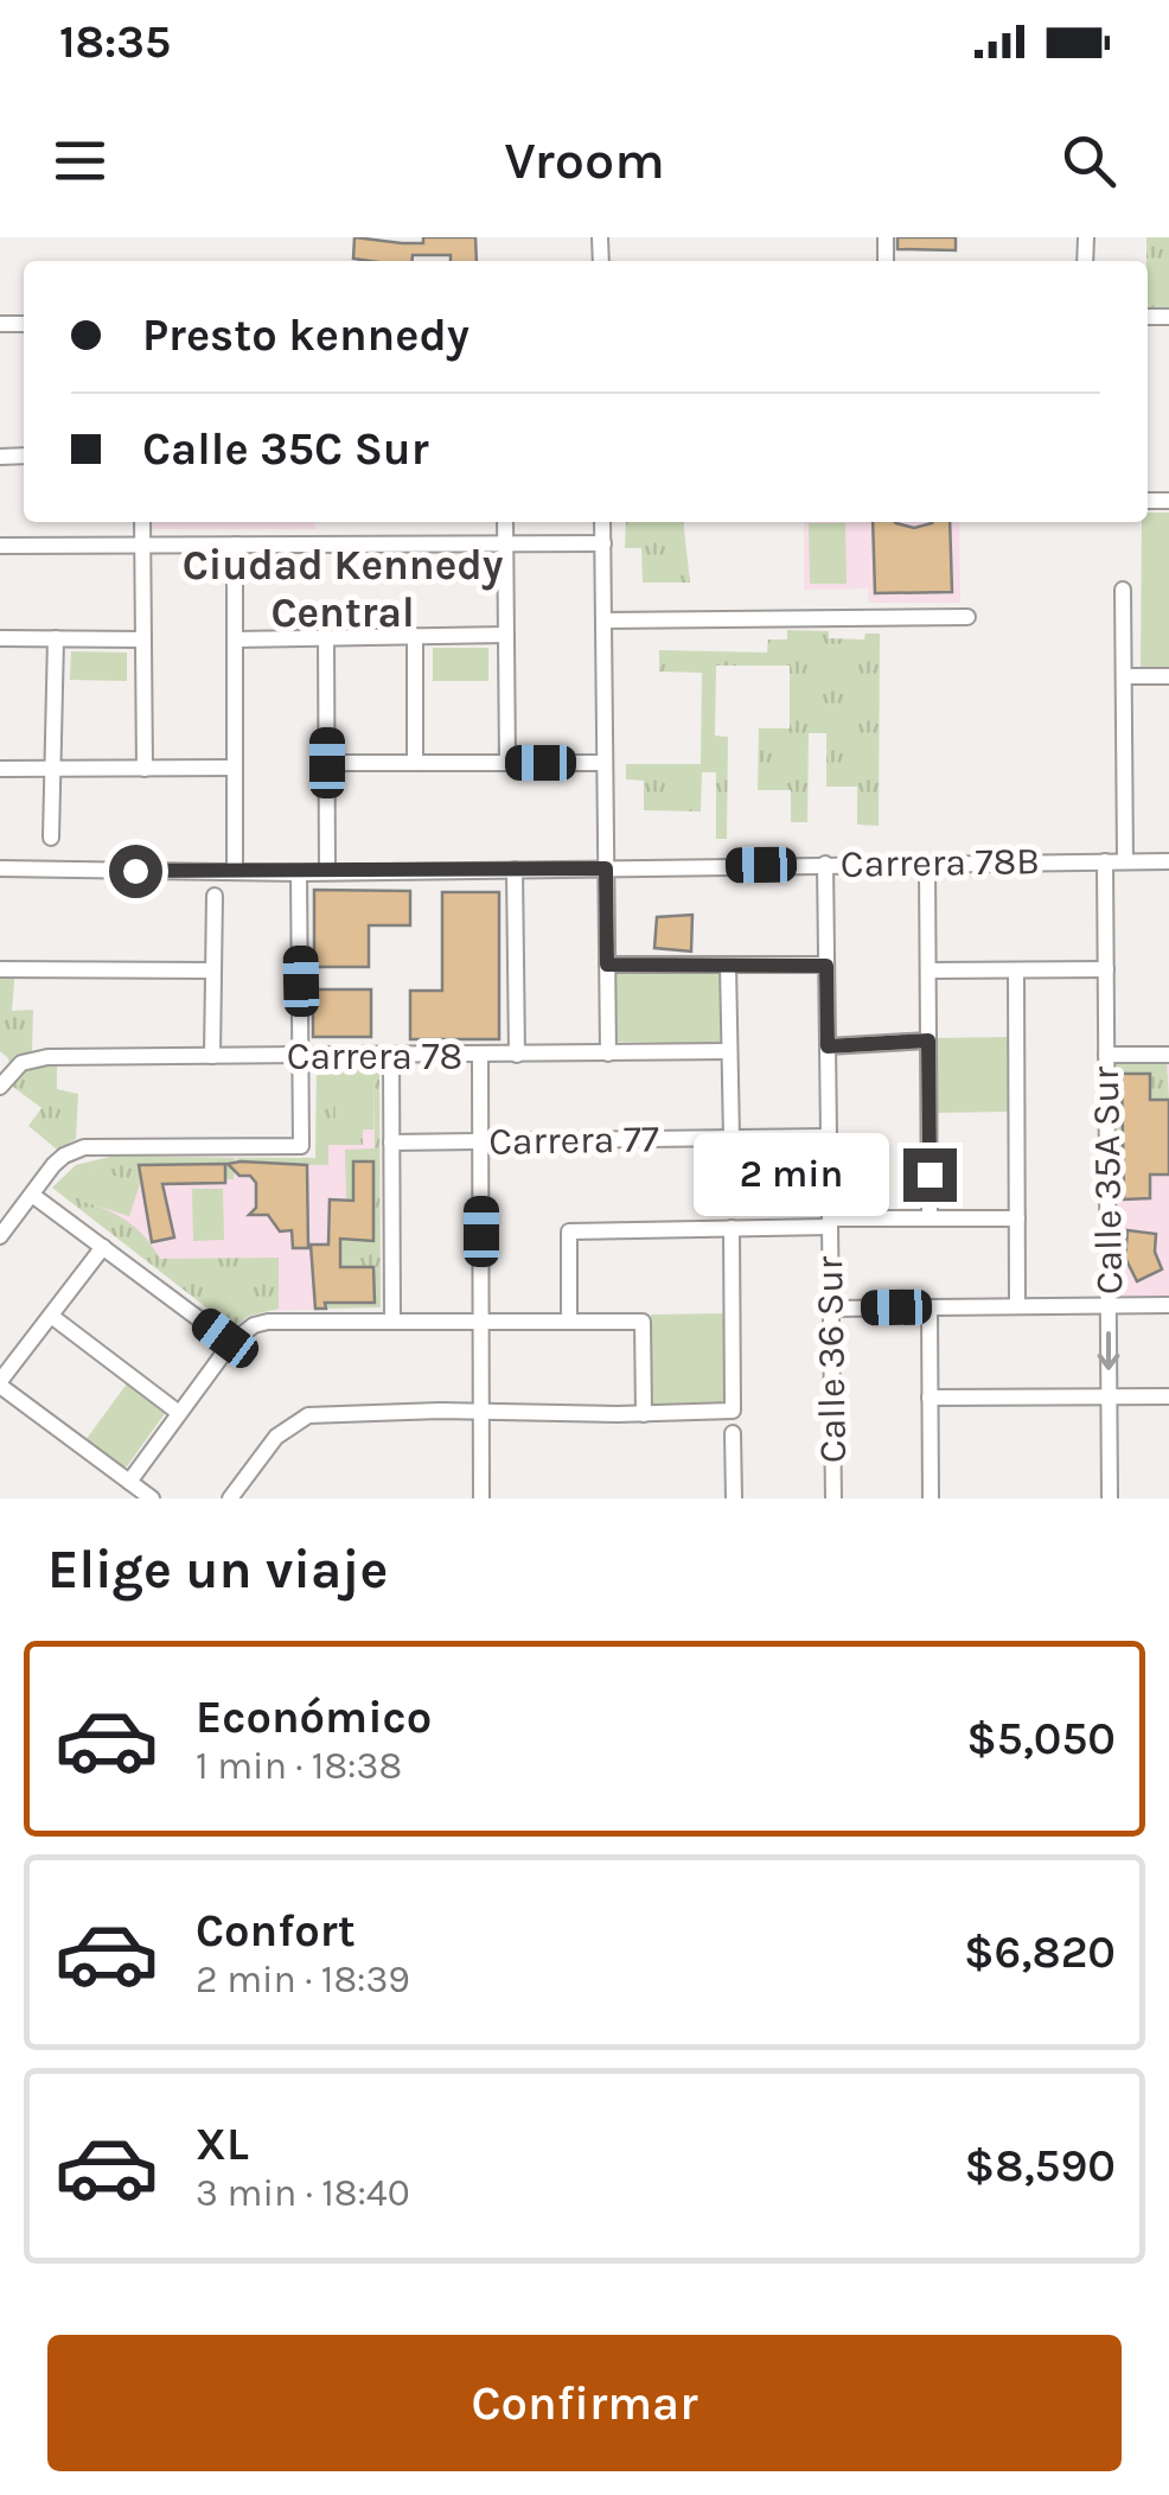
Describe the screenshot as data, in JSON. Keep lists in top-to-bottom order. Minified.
{"streets":{"street":["Carrera 78B","Carrera 78","Carrera 77","Calle 35A Sur","Calle 36 Sur"]},"crossings":[["Carrera 78B","Calle 35A Sur"],["Carrera 78B","Calle 36 Sur"],["Carrera 77","Calle 36 Sur"]],"districts":["Ciudad Kennedy Central"],"page":{"status":"18:35","header":"Vroom","banner":["Presto kennedy","Calle 35C Sur"],"bubble":"2 min","heading":"Elige un viaje","list":[{"name":"Económico","note":"1 min · 18:38","value":"$5,050"},{"name":"Confort","note":"2 min · 18:39","value":"$6,820"},{"name":"XL","note":"3 min · 18:40","value":"$8,590"}],"buttons":"Confirmar"}}
